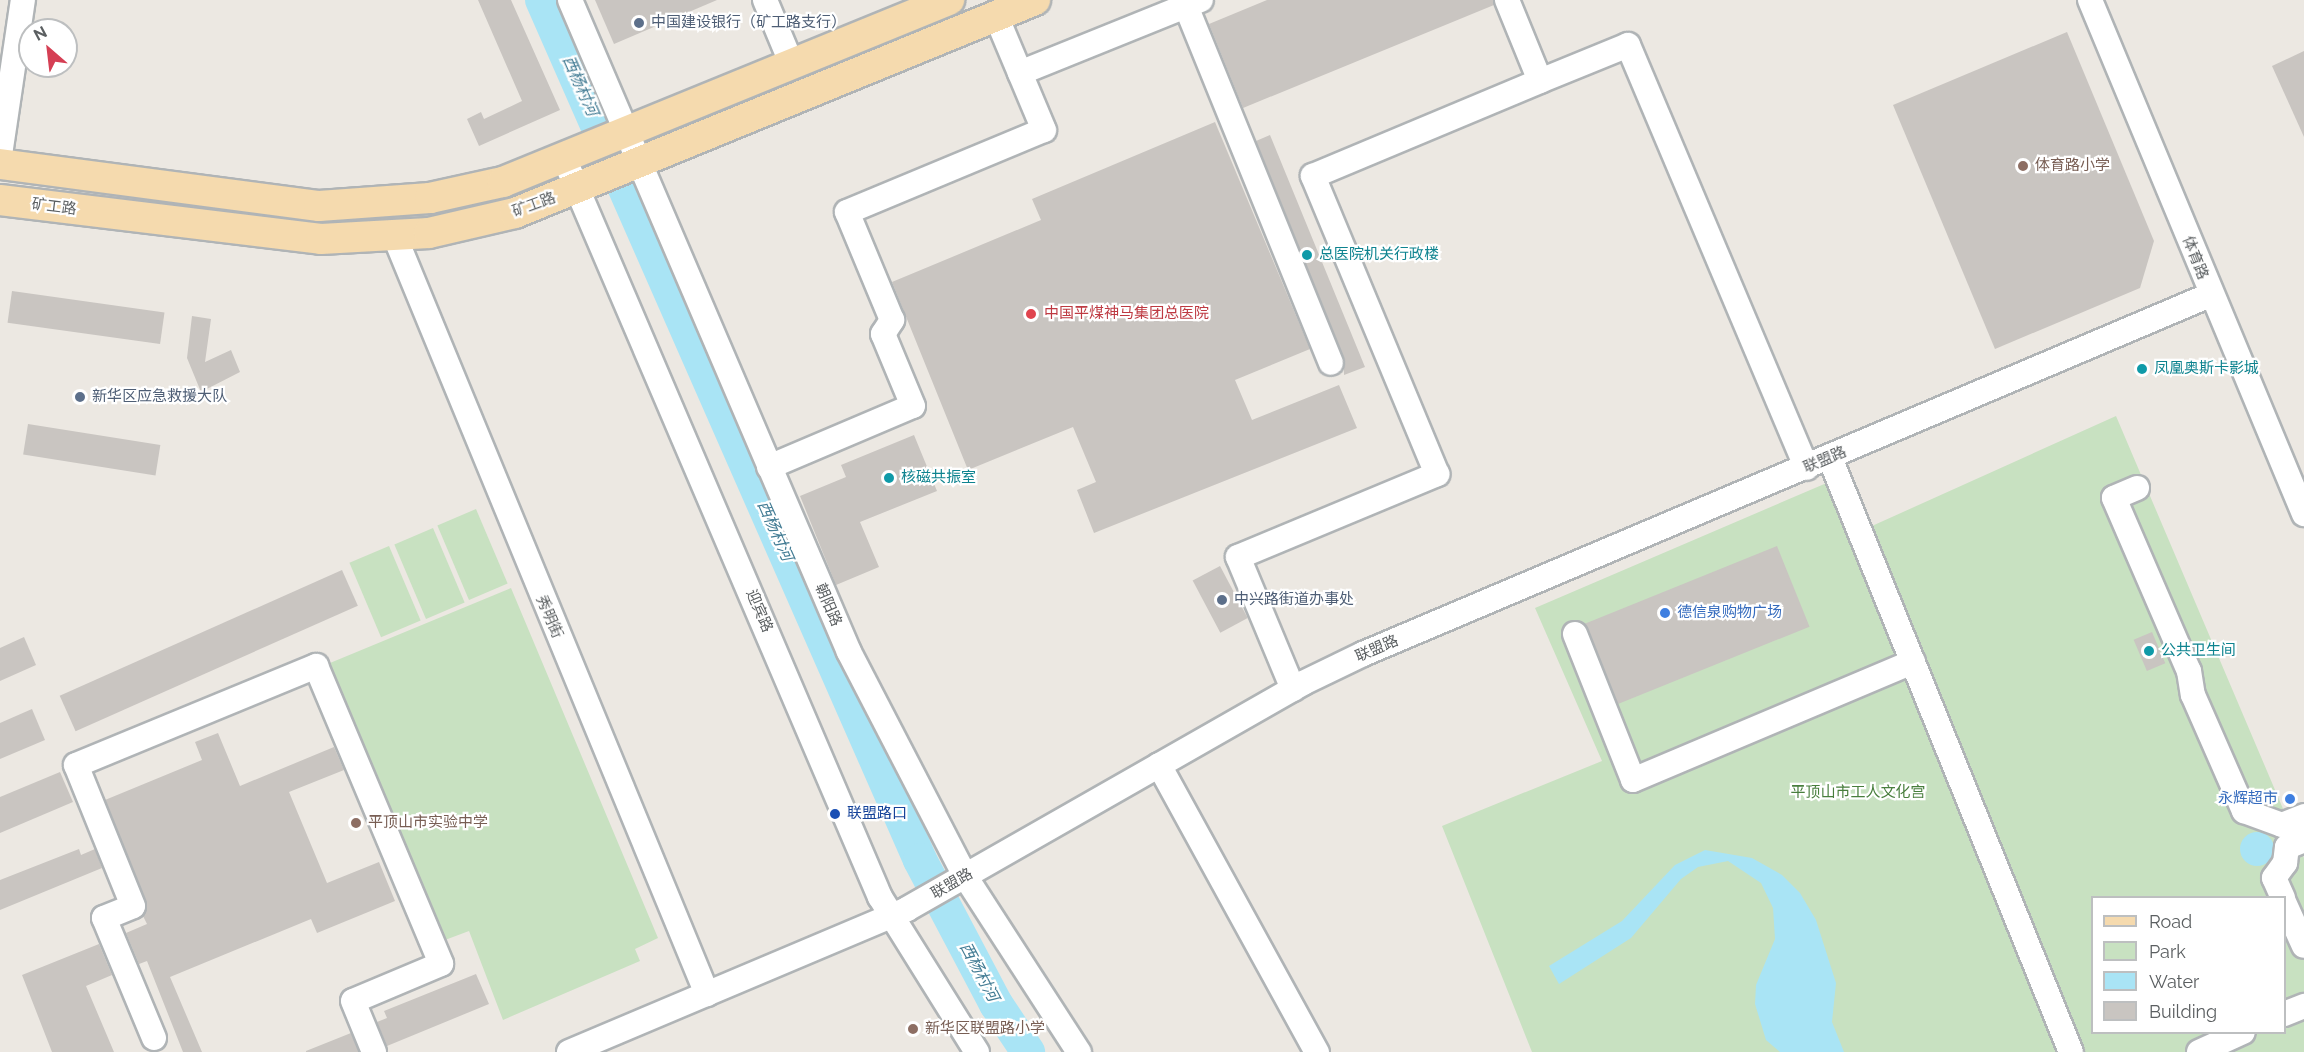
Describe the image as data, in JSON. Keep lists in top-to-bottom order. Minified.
{"streets":{"main road":["矿工路"],"street":["体育路","联盟路","朝阳路","迎宾路","秀明街"]},"crossings":[["矿工路","朝阳路"],["矿工路","迎宾路"],["矿工路","秀明街"],["体育路","联盟路"],["联盟路","朝阳路"],["联盟路","迎宾路"],["联盟路","秀明街"]],"water":["西杨村河"],"parks":["平顶山市工人文化宫"],"places":["中国建设银行（矿工路支行）","体育路小学","总医院机关行政楼","中国平煤神马集团总医院","凤凰奥斯卡影城","新华区应急救援大队","核磁共振室","中兴路街道办事处","德信泉购物广场","公共卫生间","永辉超市","联盟路口","平顶山市实验中学","新华区联盟路小学"],"legend":["Road","Park","Water","Building"],"north":"top left"}
